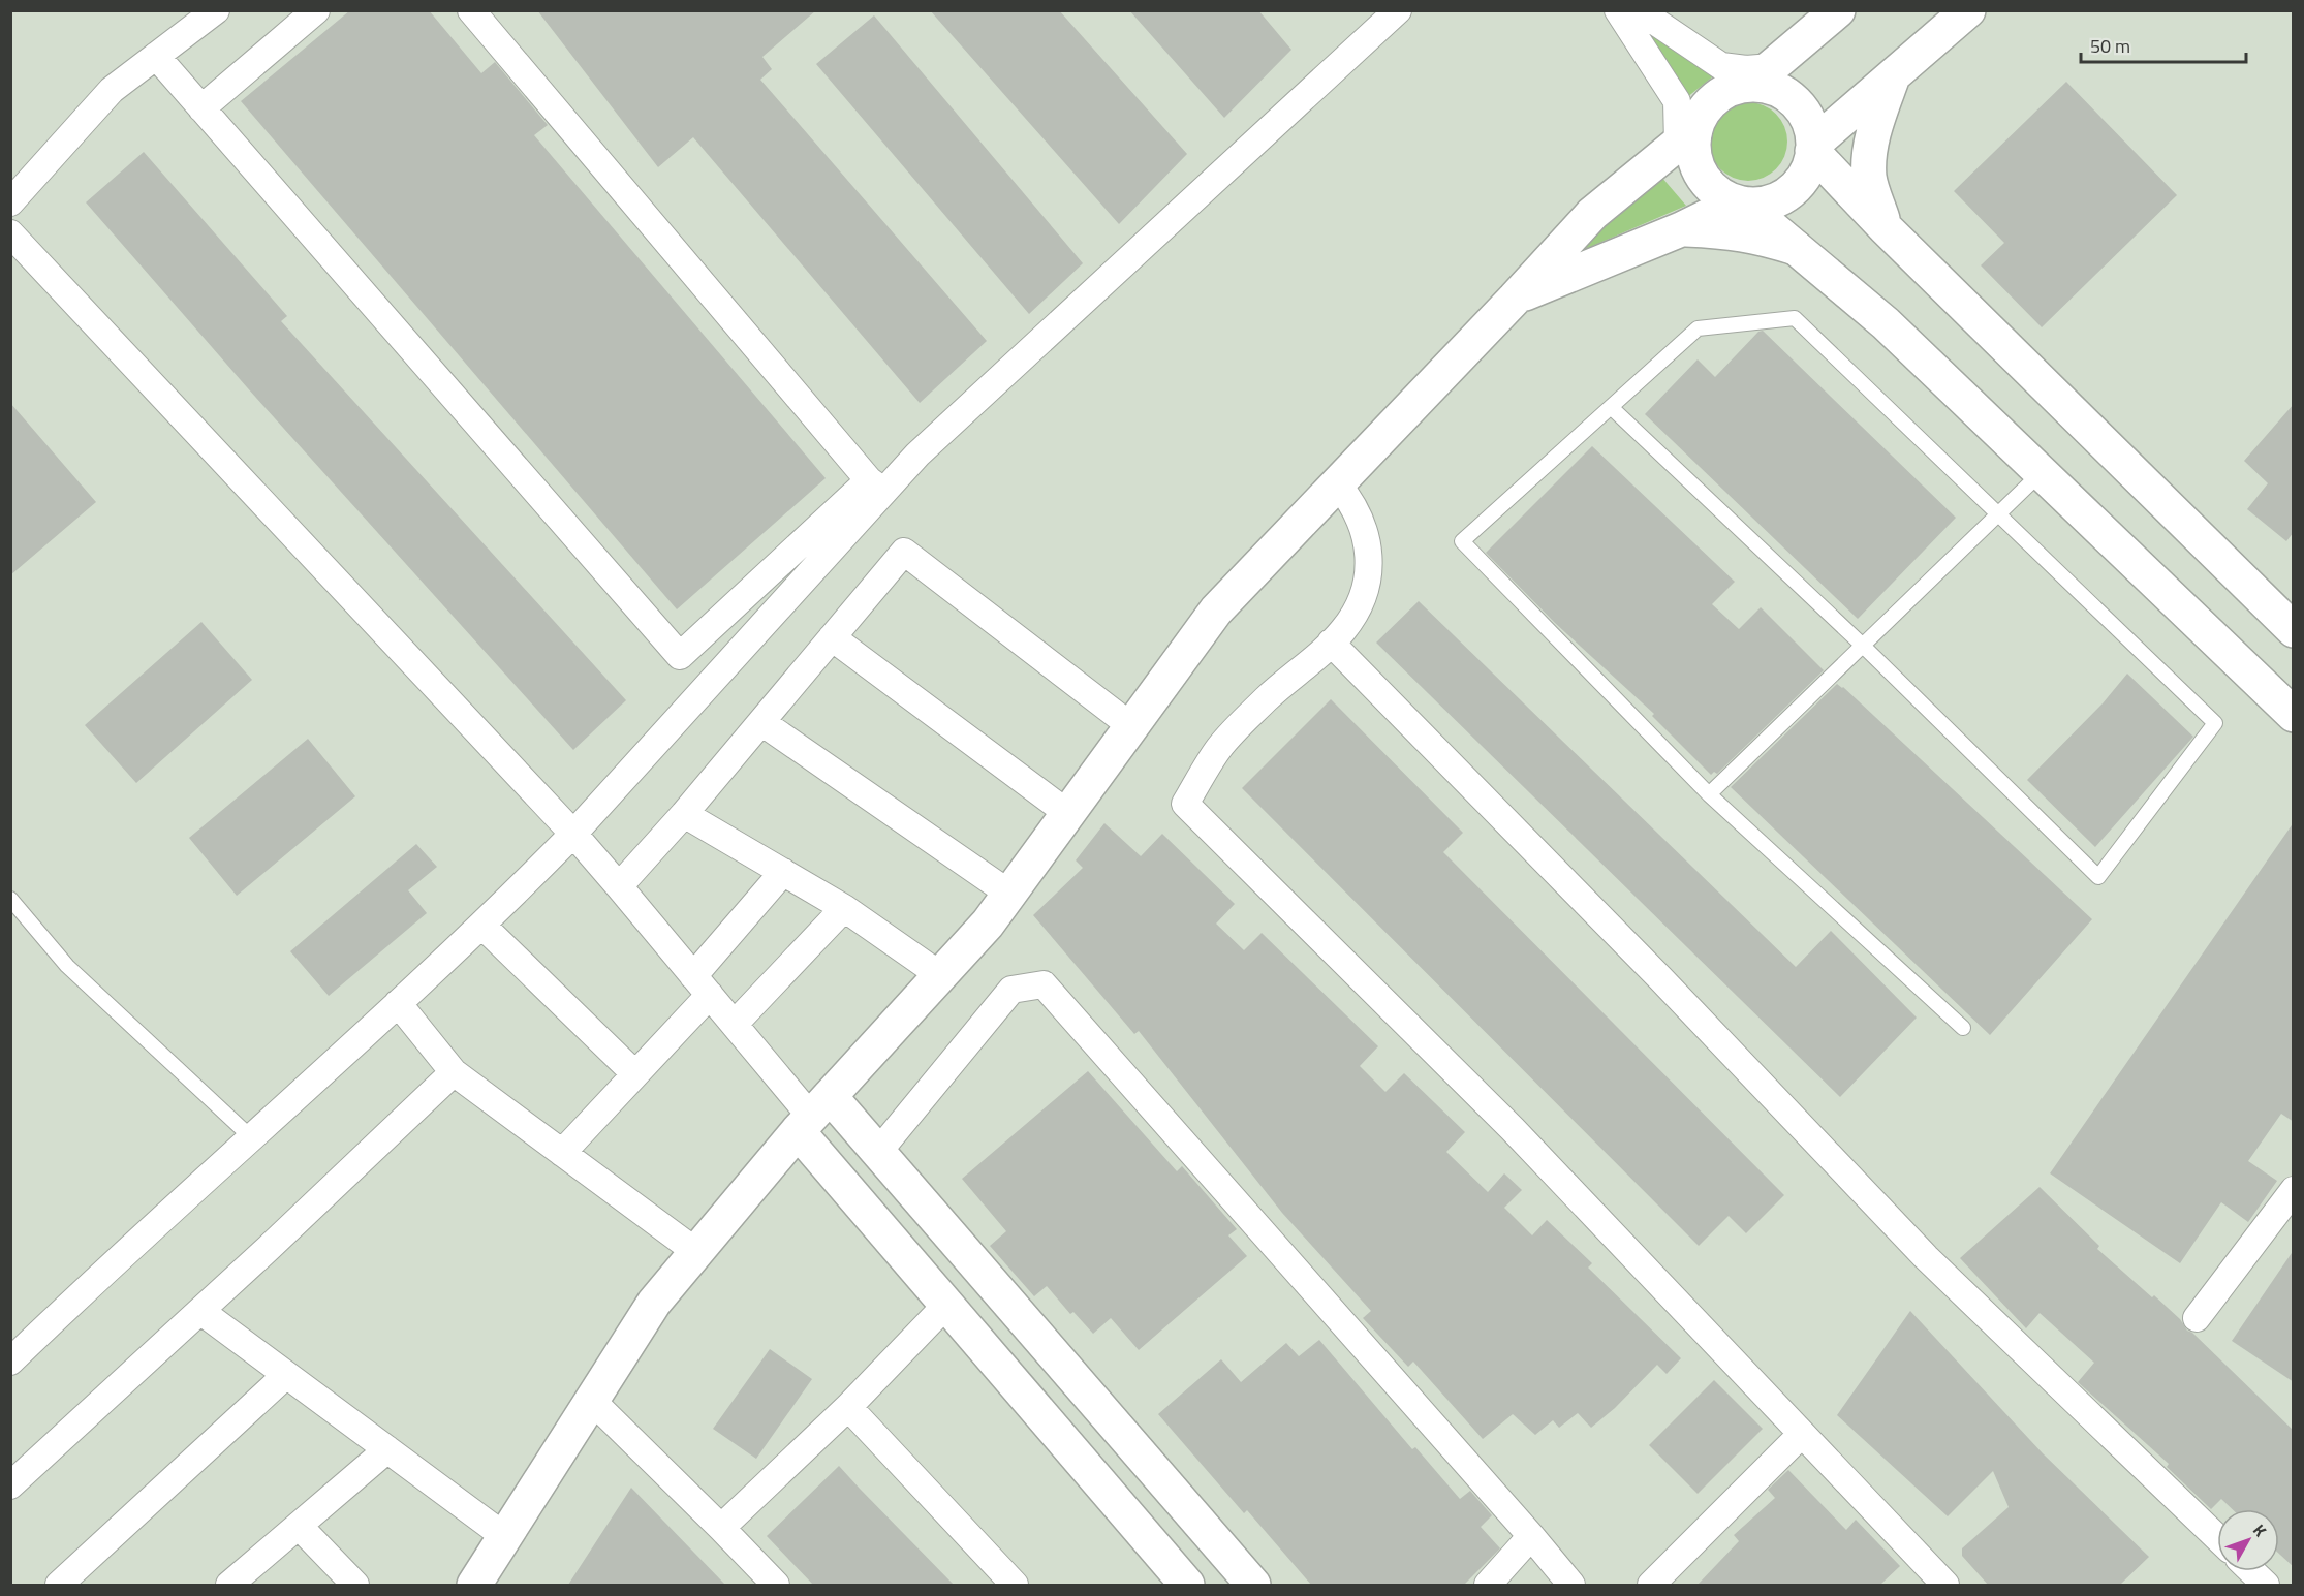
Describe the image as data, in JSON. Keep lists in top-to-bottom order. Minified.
{"scale_bar":"50 m","north":"top right"}
